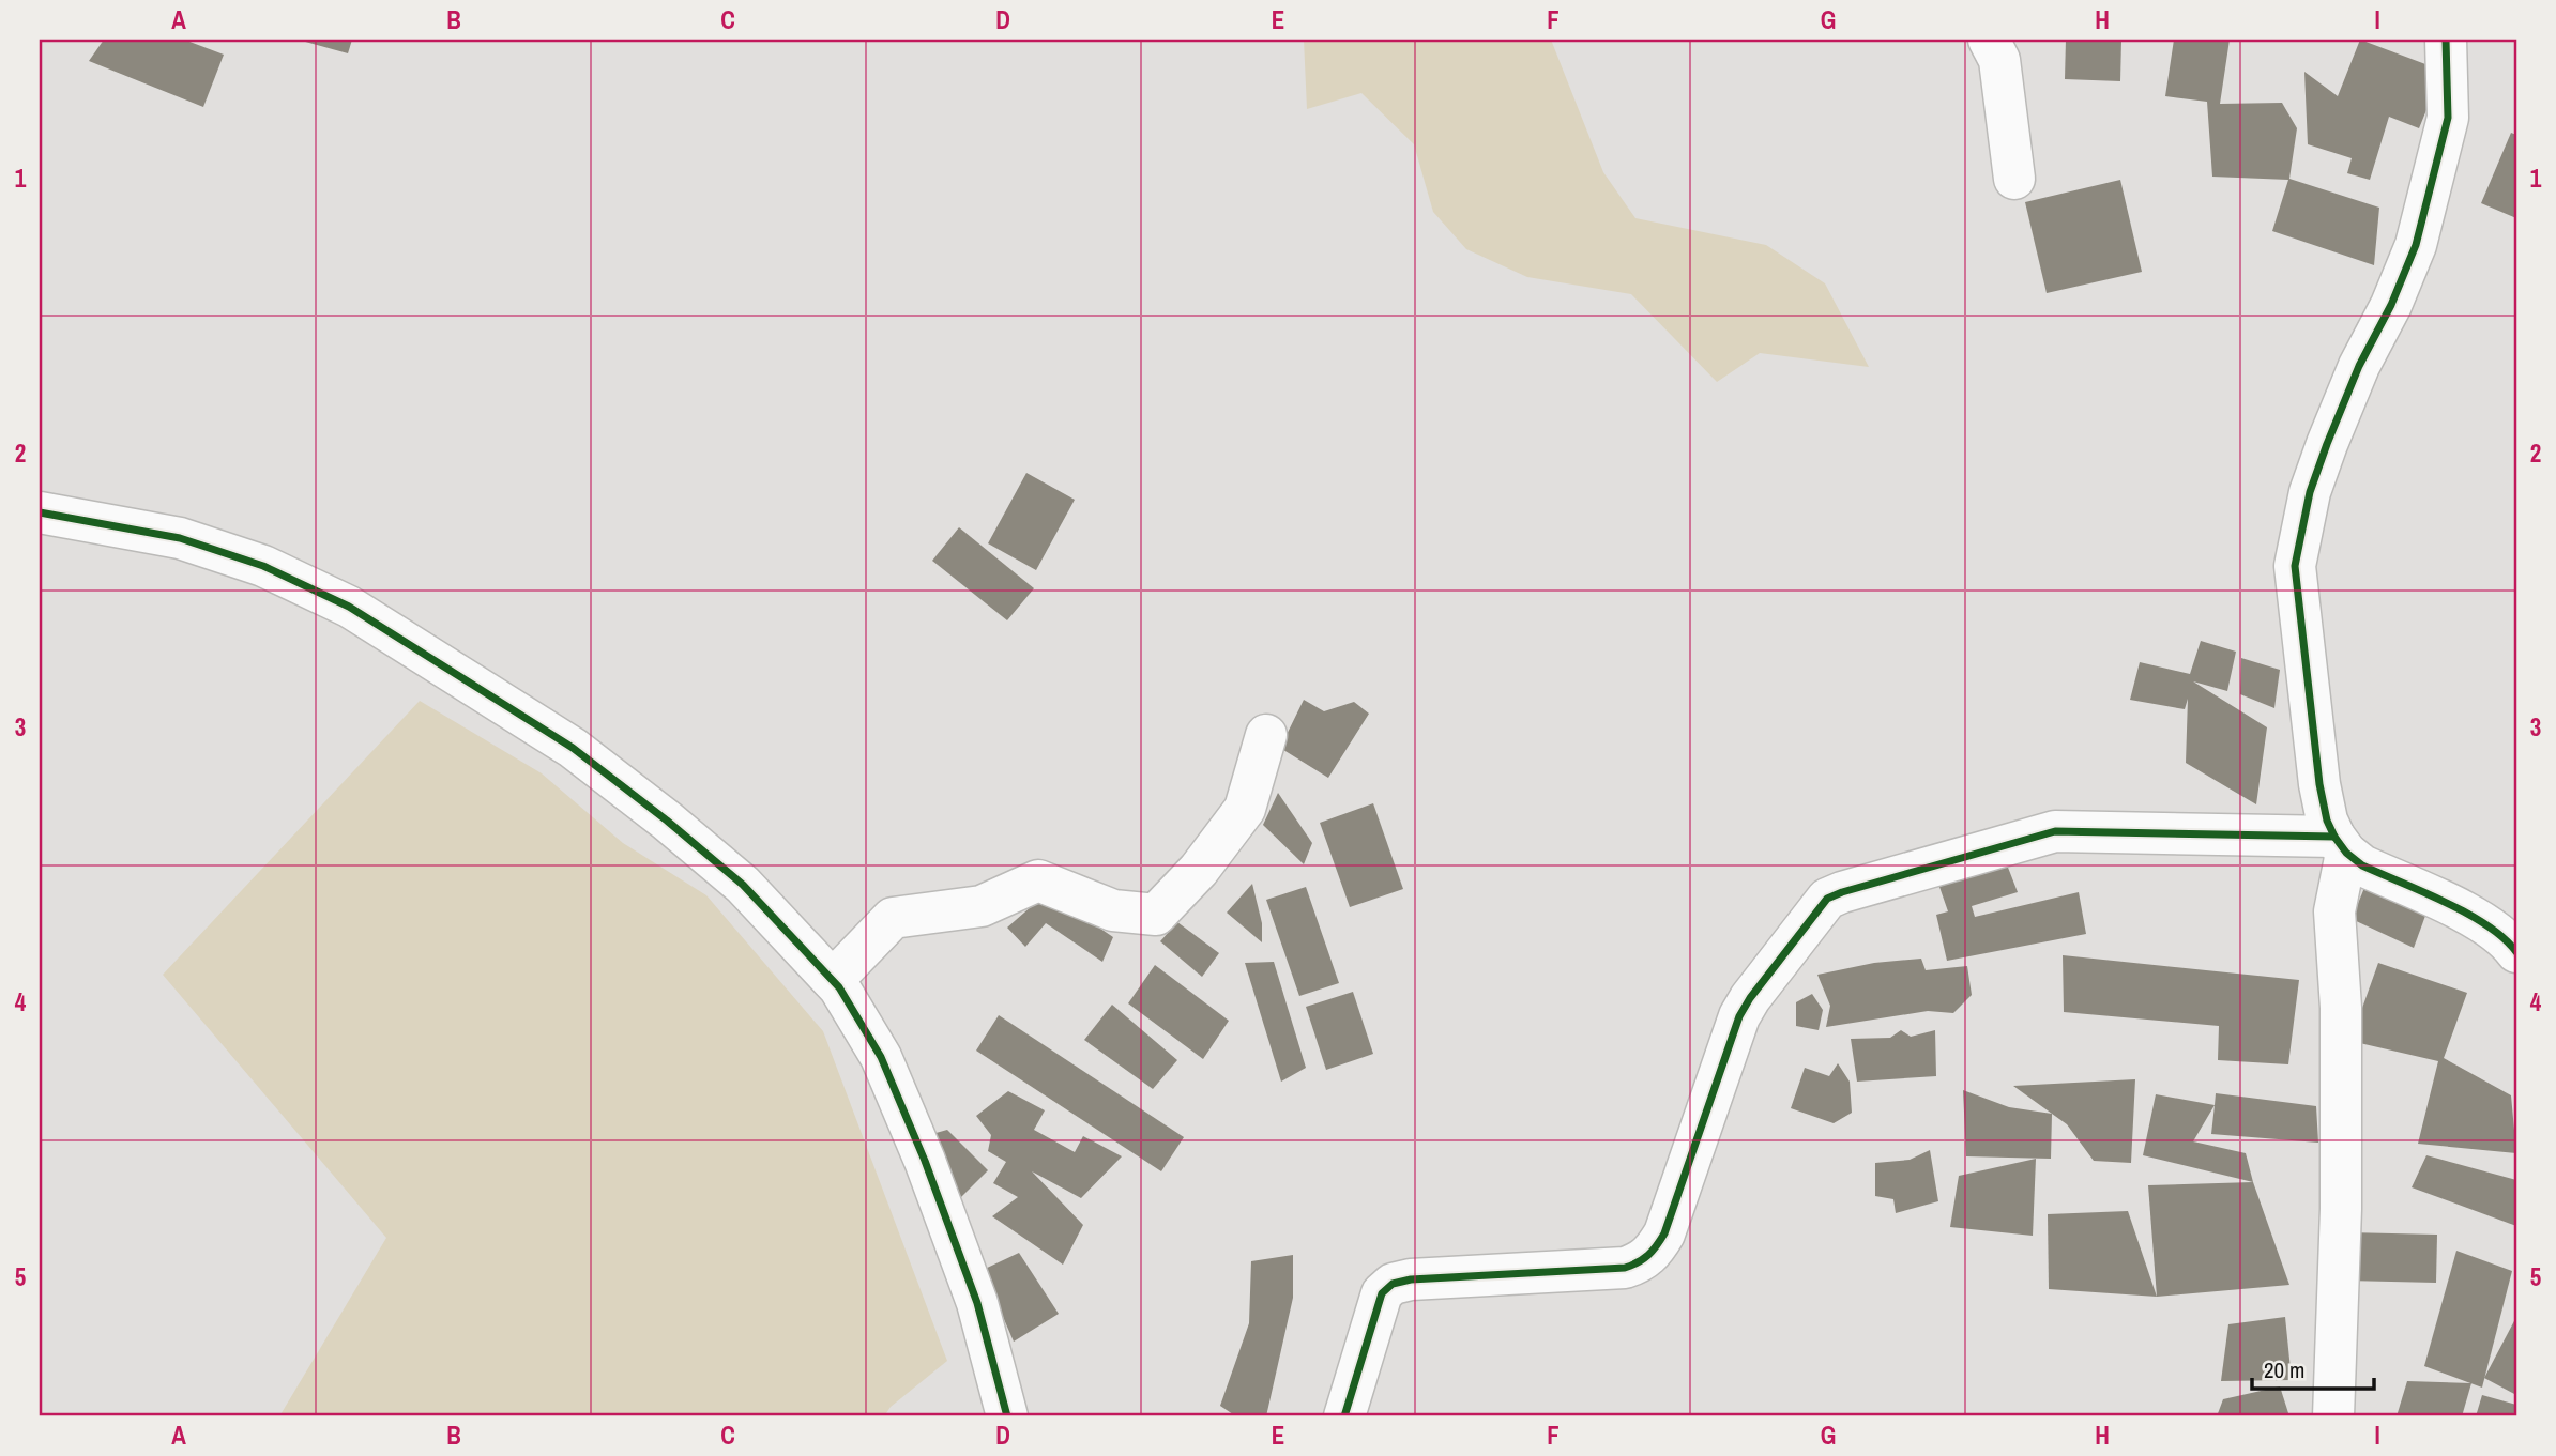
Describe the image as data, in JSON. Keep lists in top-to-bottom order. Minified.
{"scale_bar":"20 m","grid":{"columns":["A","B","C","D","E","F","G","H","I"],"rows":["1","2","3","4","5"]}}
